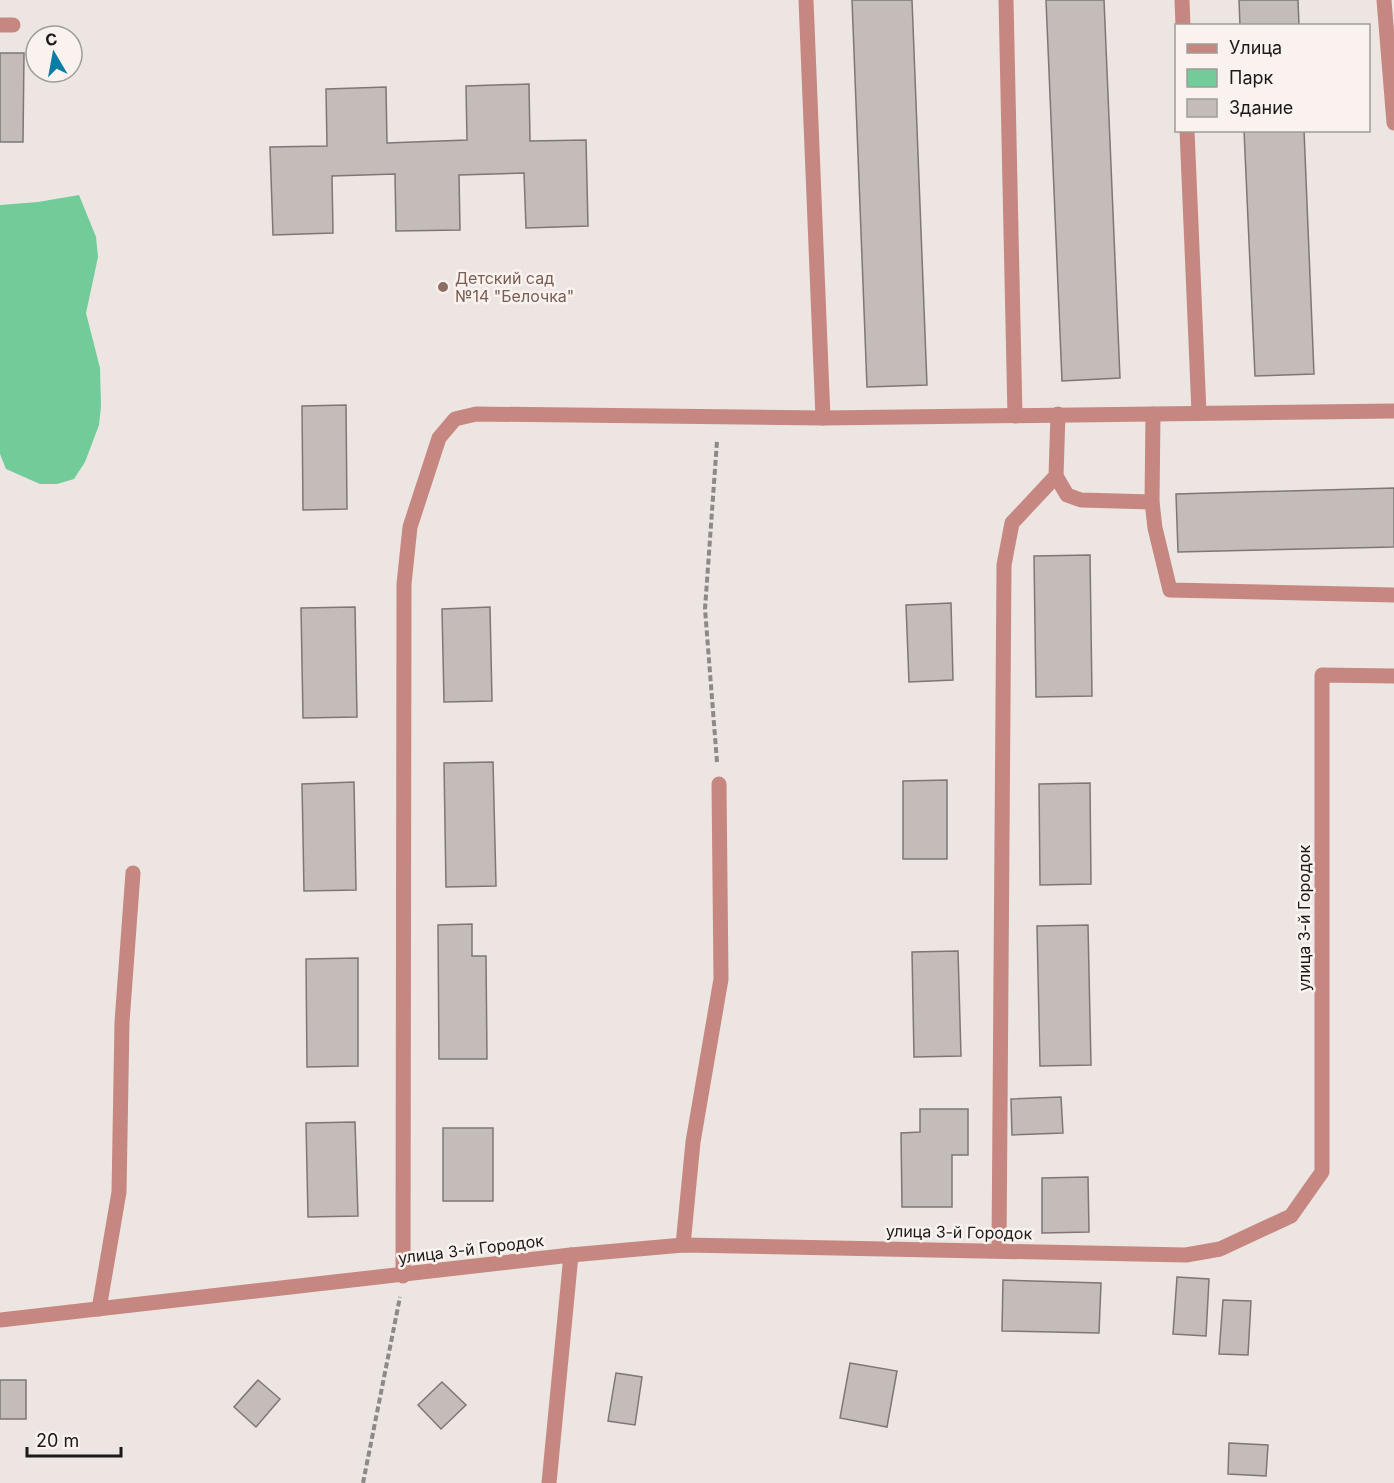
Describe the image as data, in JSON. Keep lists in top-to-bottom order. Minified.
{"streets":{"street":["улица 3-й Городок"]},"places":["Детский сад №14 \"Белочка\""],"legend":["Улица","Парк","Здание"],"scale_bar":"20 m","north":"top"}
